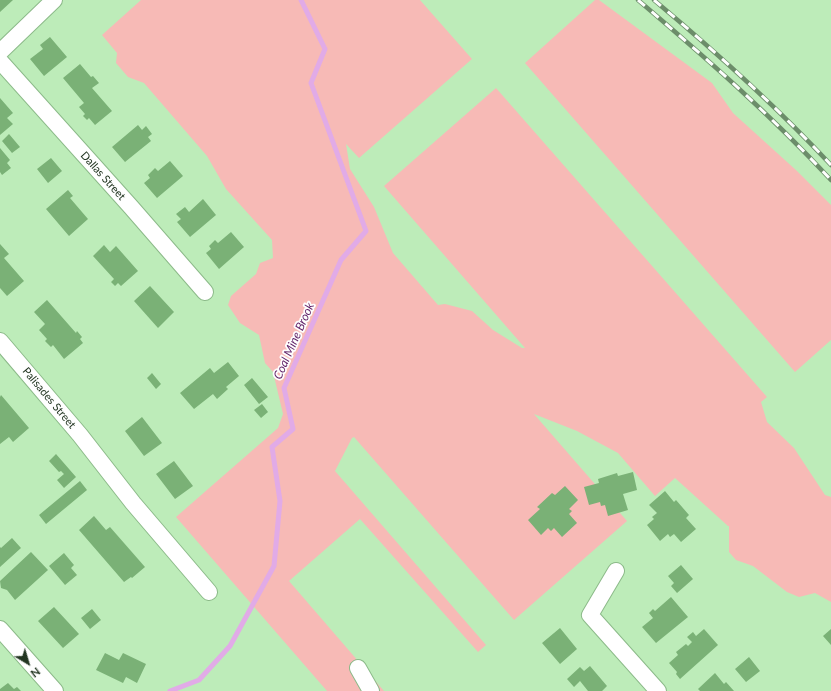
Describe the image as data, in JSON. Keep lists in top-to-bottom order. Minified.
{"streets":{"street":["Dallas Street","Palisades Street"]},"water":["Coal Mine Brook"],"north":"bottom right"}
